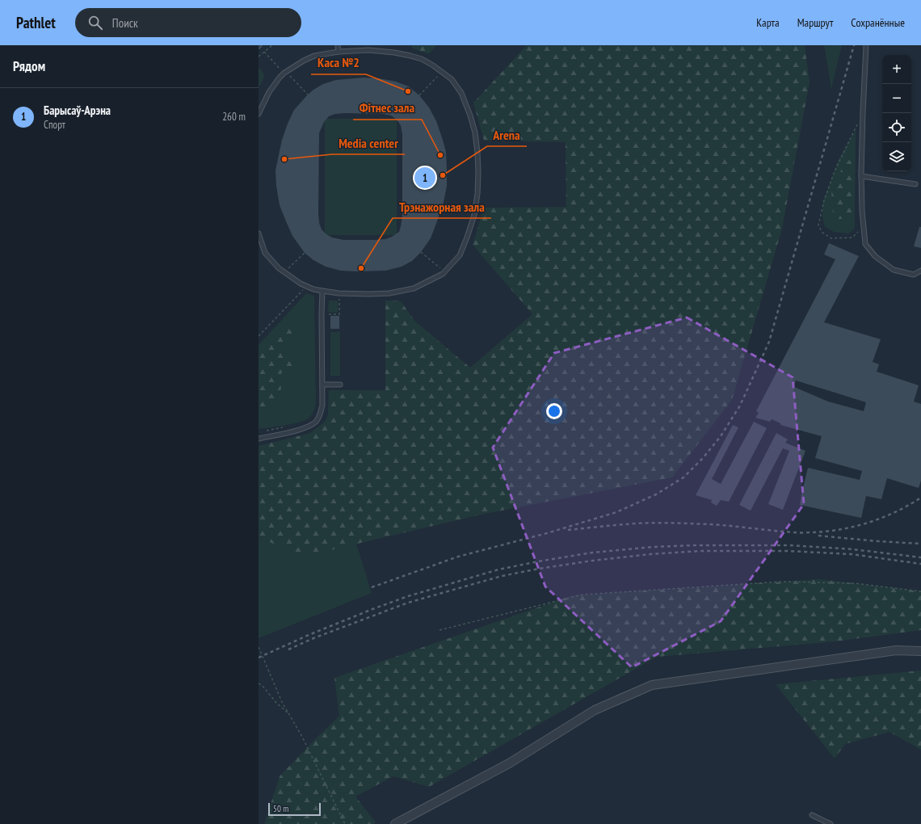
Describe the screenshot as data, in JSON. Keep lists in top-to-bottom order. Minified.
{"places":["Каса №2","Фітнес зала","Media center","Arena","Трэнажорная зала"],"scale_bar":"50 m","page":{"header":"Pathlet","search":"Поиск","nav":["Карта","Маршрут","Сохранённые"],"heading":"Рядом","map_buttons":["+","−"],"list":[{"mark":"1","name":"Барысаў-Арэна","note":"Спорт","value":"260 m"}],"pins":"1","scale":"50 m"}}
